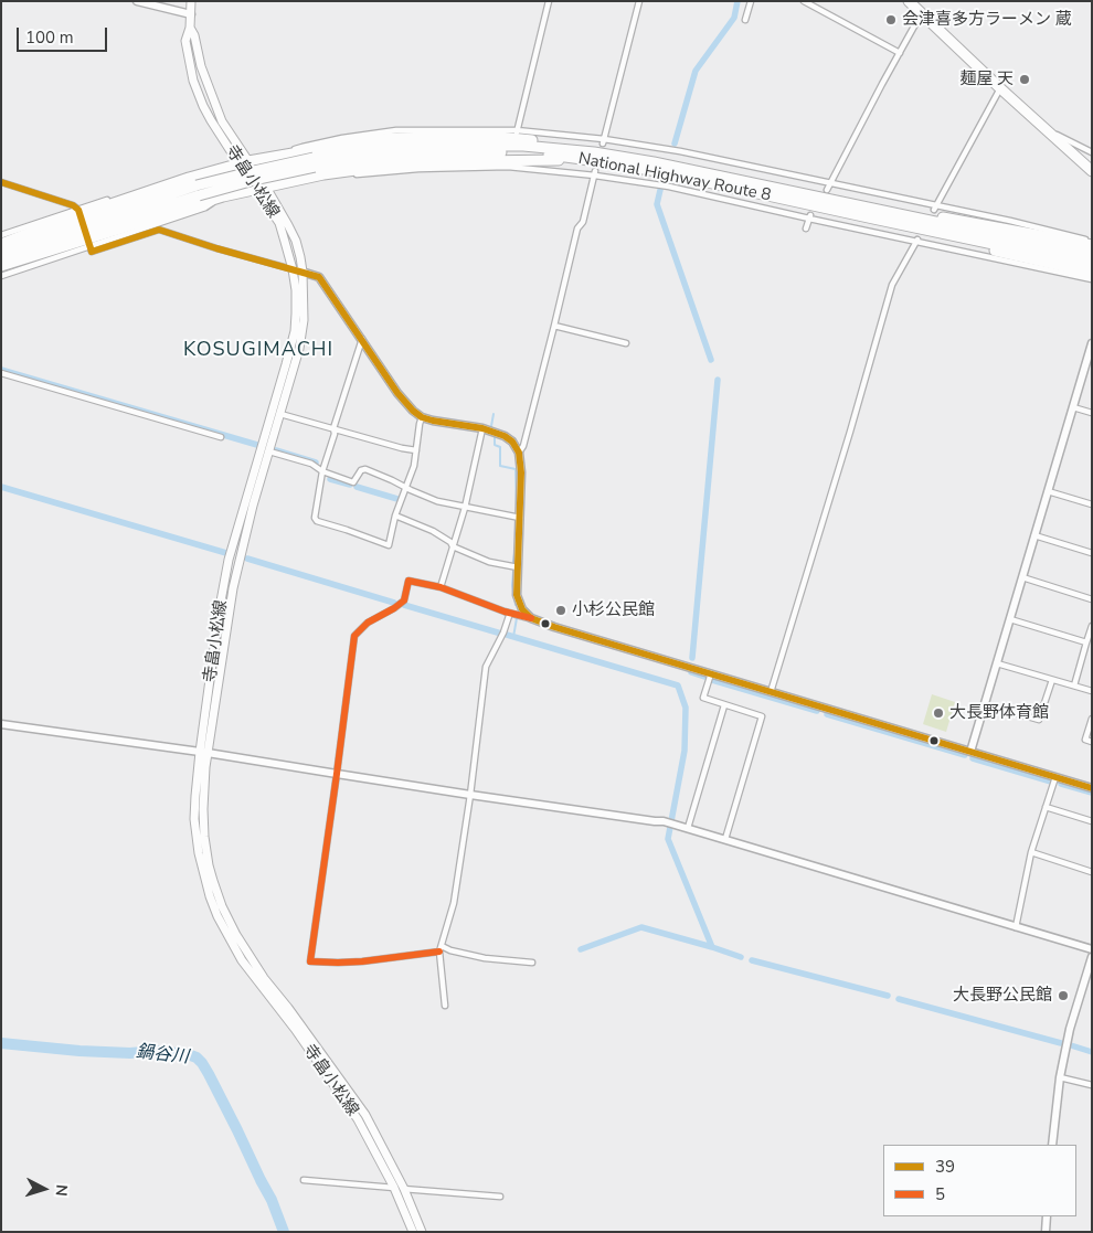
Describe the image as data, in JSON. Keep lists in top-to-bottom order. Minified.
{"streets":{"highway":["National Highway Route 8"],"main road":["寺畠小松線"]},"districts":["KOSUGIMACHI"],"water":["鍋谷川"],"places":["会津喜多方ラーメン 蔵","麺屋 天","小杉公民館","大長野体育館","大長野公民館"],"lines":["transit line 39","transit line 5"],"legend":["39","5"],"scale_bar":"100 m","north":"right"}
